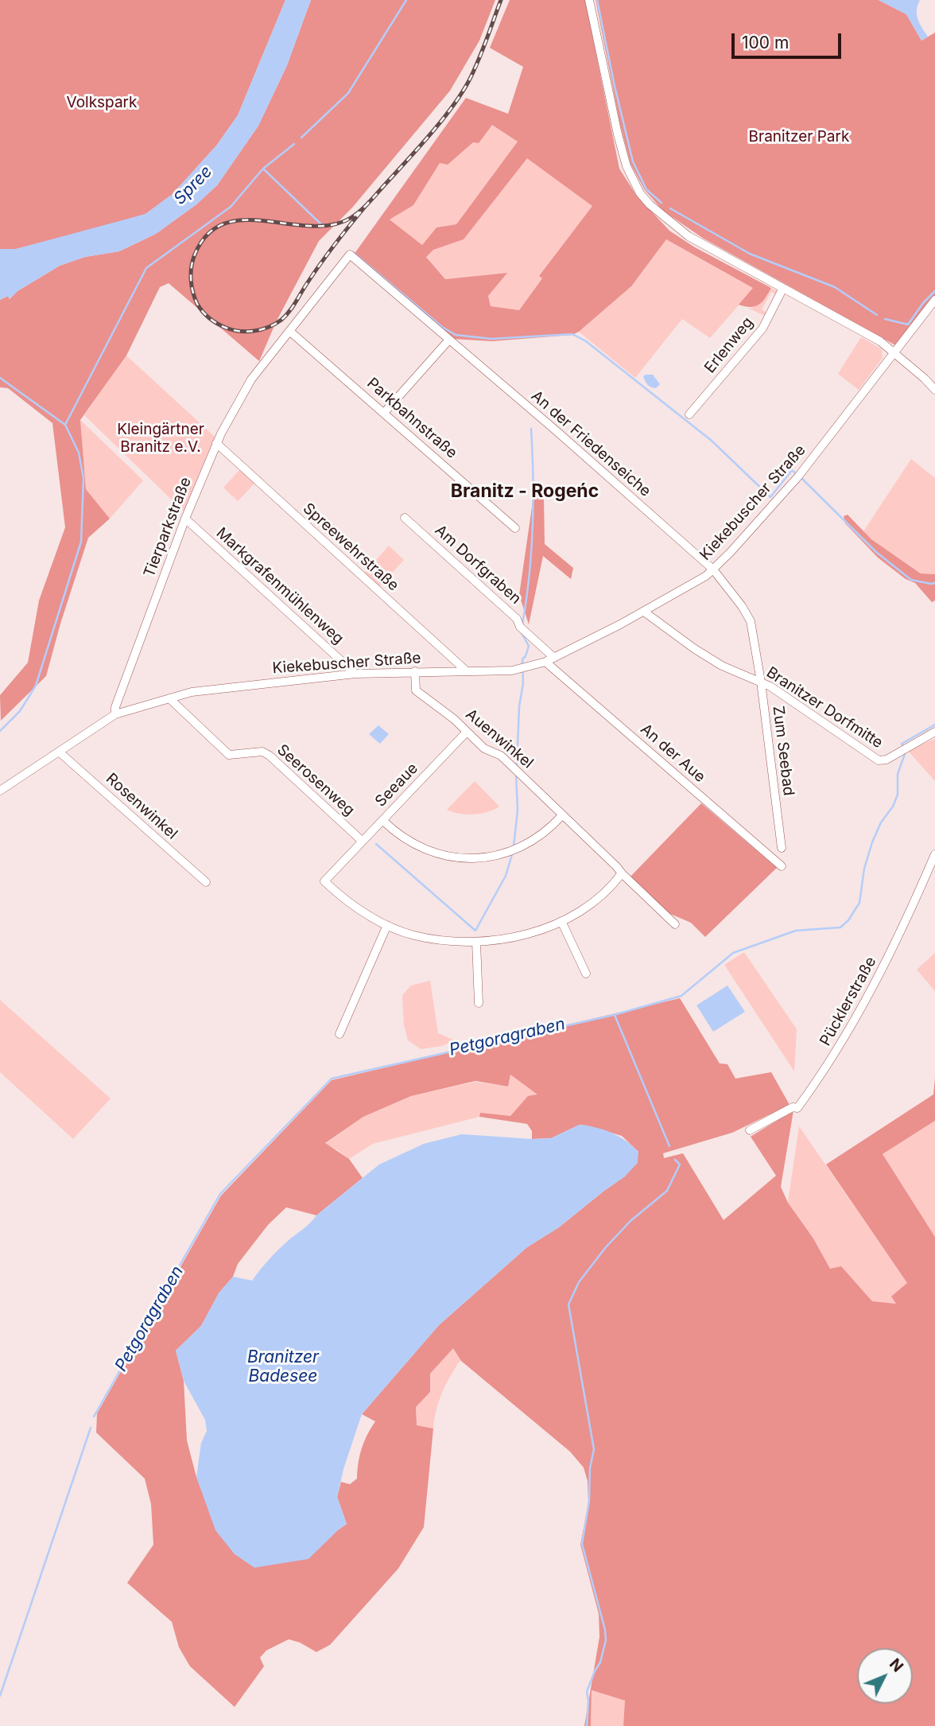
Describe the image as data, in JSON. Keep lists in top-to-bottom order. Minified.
{"streets":{"street":["Erlenweg","Parkbahnstraße","An der Friedenseiche","Kiekebuscher Straße","Tierparkstraße","Spreewehrstraße","Am Dorfgraben","Markgrafenmühlenweg","Branitzer Dorfmitte","Auenwinkel","Zum Seebad","An der Aue","Seerosenweg","Seeaue","Rosenwinkel","Pücklerstraße"]},"crossings":[["Parkbahnstraße","Tierparkstraße"],["An der Friedenseiche","Kiekebuscher Straße"],["An der Friedenseiche","Tierparkstraße"],["An der Friedenseiche","Zum Seebad"],["Kiekebuscher Straße","Tierparkstraße"],["Kiekebuscher Straße","Spreewehrstraße"],["Kiekebuscher Straße","Am Dorfgraben"],["Kiekebuscher Straße","Markgrafenmühlenweg"],["Kiekebuscher Straße","Branitzer Dorfmitte"],["Kiekebuscher Straße","Auenwinkel"],["Kiekebuscher Straße","Zum Seebad"],["Kiekebuscher Straße","An der Aue"],["Kiekebuscher Straße","Seerosenweg"],["Kiekebuscher Straße","Rosenwinkel"],["Tierparkstraße","Spreewehrstraße"],["Tierparkstraße","Markgrafenmühlenweg"],["Branitzer Dorfmitte","Zum Seebad"],["Auenwinkel","Seeaue"],["Seerosenweg","Seeaue"]],"districts":["Branitz - Rogeńc"],"water":["Spree","Petgoragraben","Branitzer Badesee"],"parks":["Volkspark","Branitzer Park","Kleingärtner Branitz e.V."],"scale_bar":"100 m","north":"top right"}
